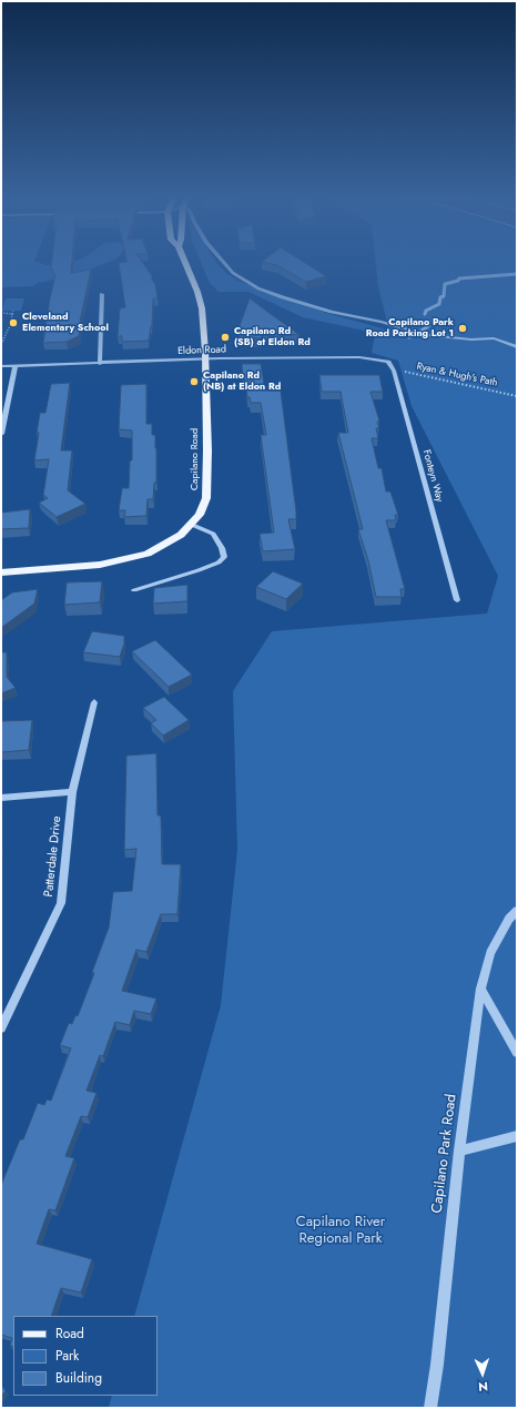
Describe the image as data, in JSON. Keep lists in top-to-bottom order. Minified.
{"streets":{"main road":["Capilano Road"],"street":["Eldon Road","Fonteyn Way","Patterdale Drive","Capilano Park Road"],"path":["Ryan & Hugh's Path"]},"crossings":[["Eldon Road","Capilano Road"],["Eldon Road","Fonteyn Way"],["Ryan & Hugh's Path","Fonteyn Way"]],"parks":["Capilano River Regional Park"],"places":["Cleveland Elementary School","Capilano Park Road Parking Lot 1","Capilano Rd (SB) at Eldon Rd","Capilano Rd (NB) at Eldon Rd"],"legend":["Road","Park","Building"],"north":"bottom"}
